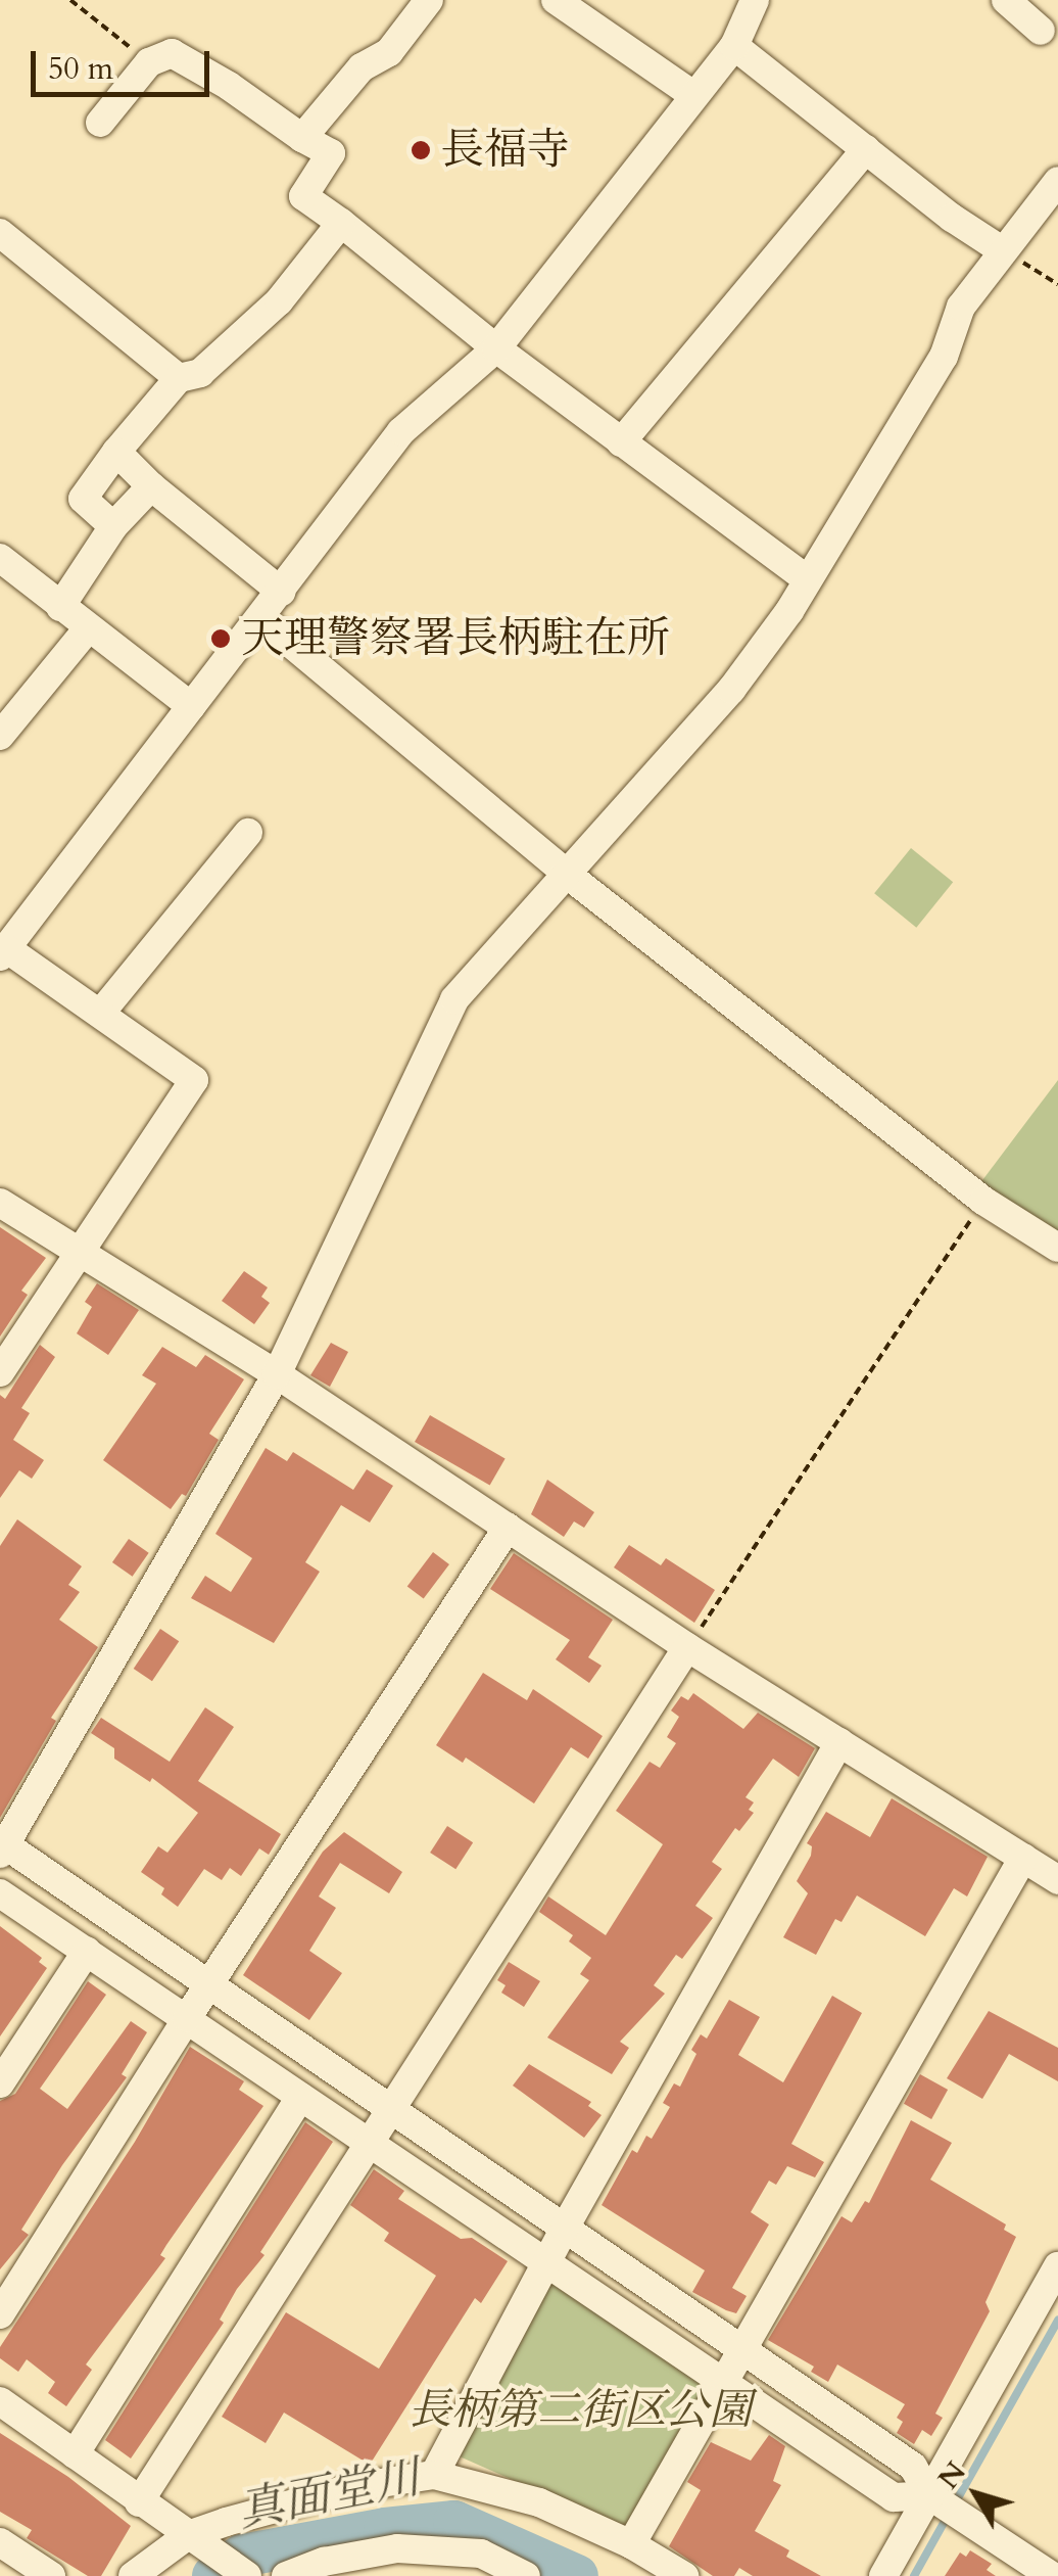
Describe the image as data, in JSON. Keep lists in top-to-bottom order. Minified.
{"water":["真面堂川"],"parks":["長柄第二街区公園"],"places":["長福寺","天理警察署長柄駐在所"],"scale_bar":"50 m","north":"top left"}
